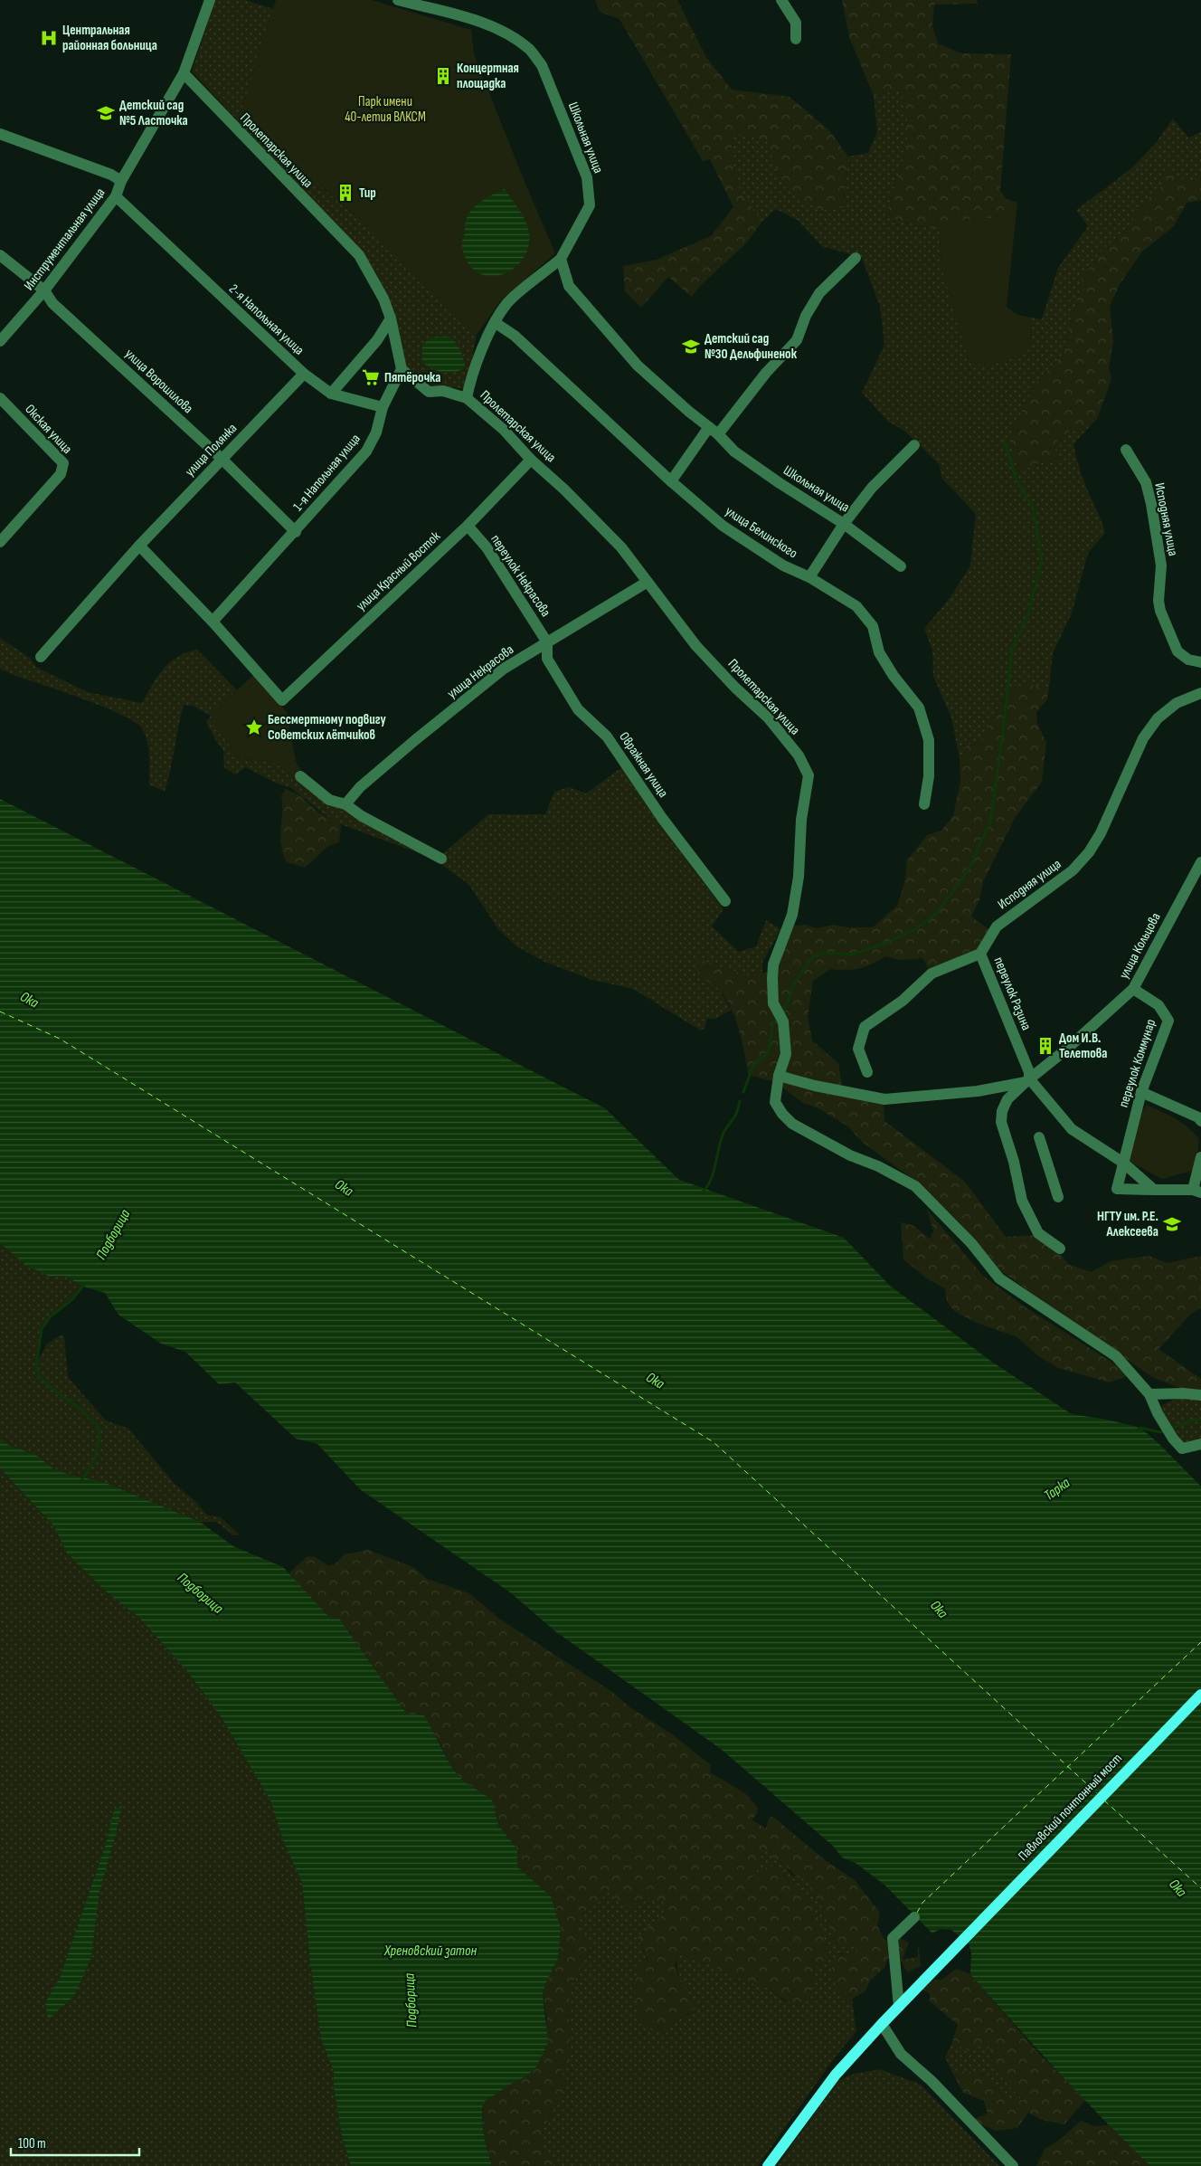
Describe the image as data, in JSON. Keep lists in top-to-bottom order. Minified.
{"streets":{"main road":["Павловский понтонный мост"],"street":["Школьная улица","Пролетарская улица","Инструментальная улица","2-я Напольная улица","улица Ворошилова","Окская улица","улица Полянка","1-я Напольная улица","Исподняя улица","улица Белинского","улица Красный Восток","переулок Некрасова","улица Некрасова","Овражная улица","улица Кольцова","переулок Разина","переулок Коммунар"]},"crossings":[["Пролетарская улица","Инструментальная улица"],["Пролетарская улица","1-я Напольная улица"],["Пролетарская улица","улица Красный Восток"],["Пролетарская улица","улица Некрасова"],["Пролетарская улица","улица Кольцова"],["Инструментальная улица","2-я Напольная улица"],["Инструментальная улица","улица Ворошилова"],["2-я Напольная улица","улица Полянка"],["улица Ворошилова","улица Полянка"],["улица Ворошилова","1-я Напольная улица"],["1-я Напольная улица","улица Красный Восток"],["Исподняя улица","переулок Разина"],["улица Красный Восток","переулок Некрасова"],["переулок Некрасова","улица Некрасова"],["переулок Некрасова","Овражная улица"],["улица Некрасова","Овражная улица"],["улица Кольцова","переулок Разина"],["улица Кольцова","переулок Коммунар"],["переулок Разина","переулок Коммунар"]],"water":["Ока","Подборица","Тарка","Хреновский затон"],"parks":["Парк имени 40-летия ВЛКСМ"],"places":{"hospital":["Центральная районная больница"],"building":["Концертная площадка","Тир","Дом И.В. Телетова"],"school or university":["Детский сад №5 Ласточка","Детский сад №30 Дельфиненок","НГТУ им. Р.Е. Алексеева"],"supermarket":["Пятёрочка"],"place":["Бессмертному подвигу Советских лётчиков"]},"scale_bar":"100 m"}
